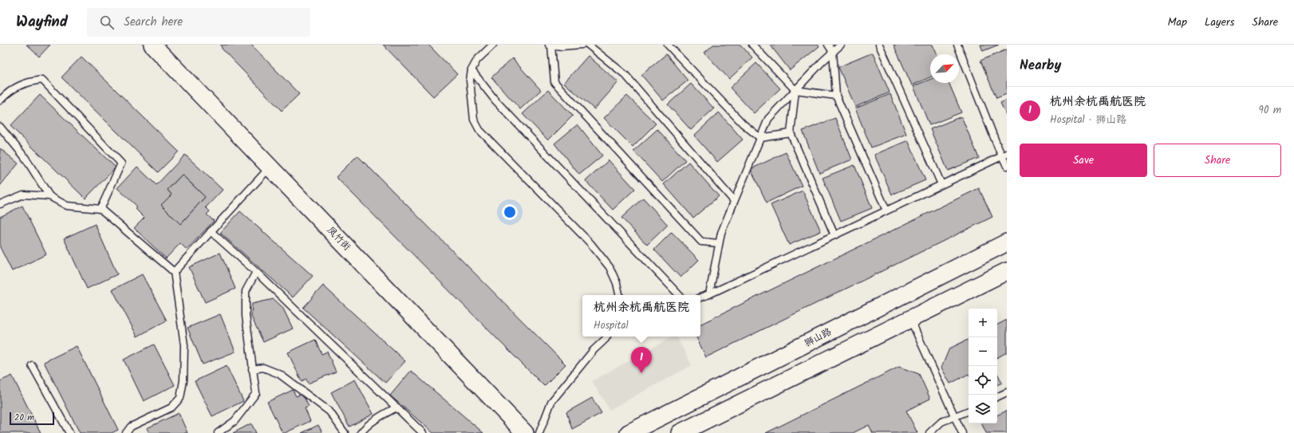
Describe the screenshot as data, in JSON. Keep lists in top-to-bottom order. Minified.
{"streets":{"main road":["凤竹街","狮山路"]},"scale_bar":"20 m","north":"top right","page":{"header":"Wayfind","search":"Search here","nav":["Map","Layers","Share"],"heading":"Nearby","list":[{"mark":"1","name":"杭州余杭禹航医院","note":"Hospital · 狮山路","value":"90 m"}],"buttons":["Save","Share"],"popup":["杭州余杭禹航医院","Hospital"],"map_buttons":["+","−"],"pins":"1","scale":"20 m"}}
